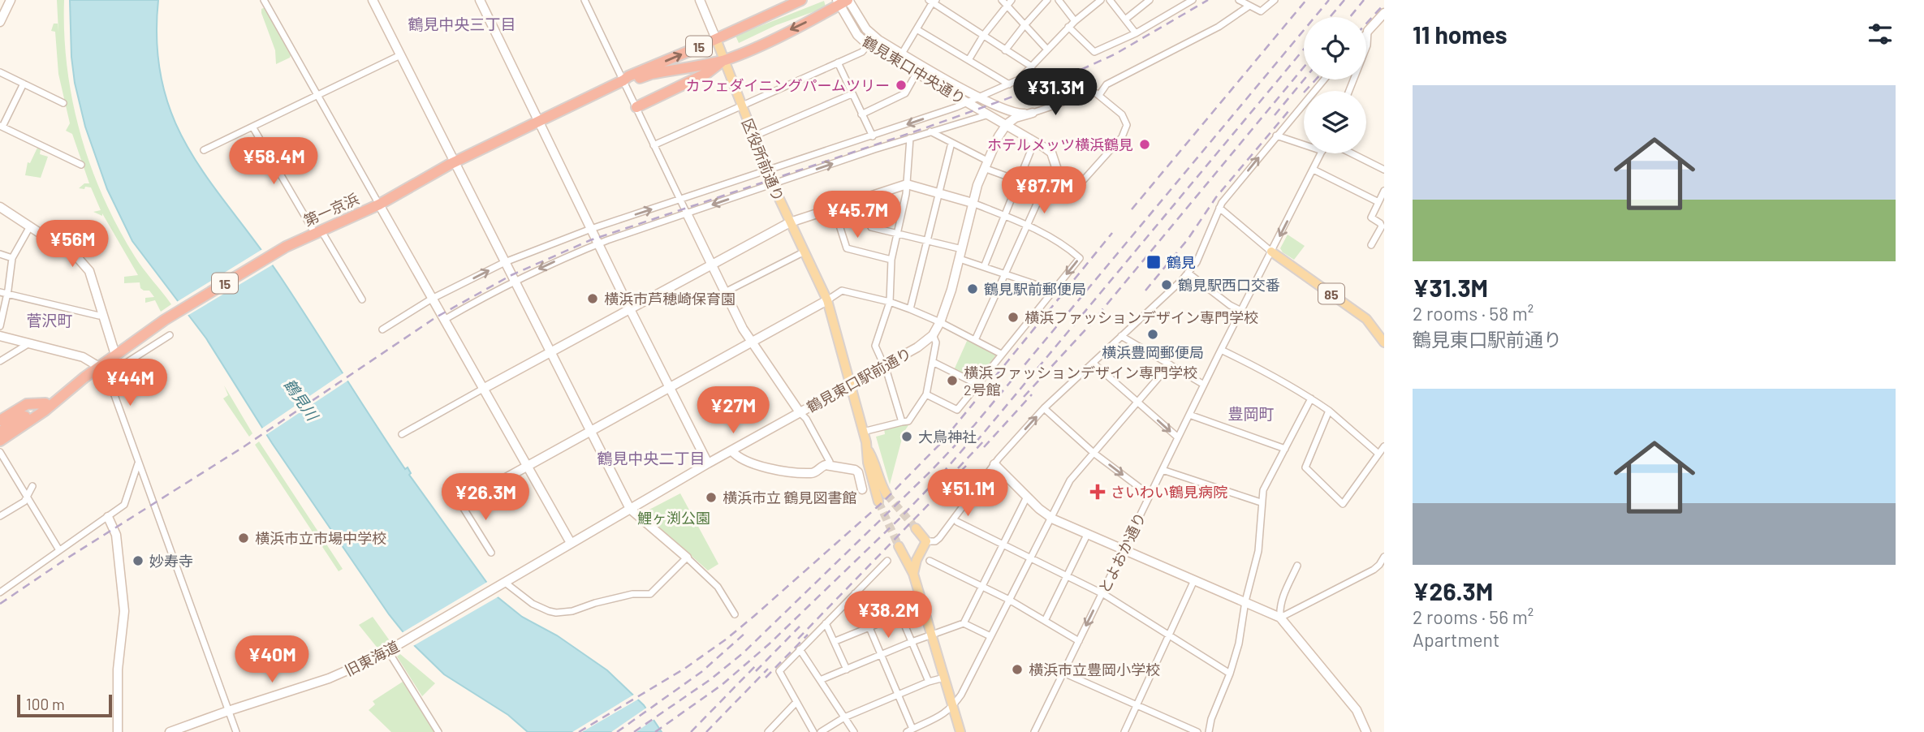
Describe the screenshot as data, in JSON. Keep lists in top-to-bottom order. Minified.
{"streets":{"highway":["15","第一京浜"],"main road":["区役所前通り","85"],"street":["鶴見東口中央通り","鶴見東口駅前通り","とよおか通り","旧東海道"]},"crossings":[["15","区役所前通り"],["15","第一京浜"],["鶴見東口中央通り","第一京浜"],["鶴見東口中央通り","鶴見東口駅前通り"],["区役所前通り","第一京浜"],["区役所前通り","鶴見東口駅前通り"],["85","とよおか通り"],["鶴見東口駅前通り","旧東海道"]],"districts":["鶴見中央三丁目","菅沢町","豊岡町","鶴見中央二丁目"],"water":["鶴見川"],"parks":["鯉ヶ渕公園"],"places":{"other":["カフェダイニングパームツリー","ホテルメッツ横浜鶴見","鶴見駅西口交番","鶴見駅前郵便局","横浜市芦穂崎保育園","横浜ファッションデザイン専門学校","横浜豊岡郵便局","横浜ファッションデザイン専門学校 2号館","大鳥神社","横浜市立 鶴見図書館","横浜市立市場中学校","妙寿寺","横浜市立豊岡小学校"],"transit":["鶴見"],"health":["さいわい鶴見病院"]},"scale_bar":"100 m","page":{"heading":"11 homes","price":["¥31.3M","¥58.4M","¥87.7M","¥45.7M","¥56M","¥44M","¥27M","¥51.1M","¥26.3M","¥38.2M","¥40M"],"list":[{"name":"¥31.3M","note":"2 rooms · 58 m² · 鶴見東口駅前通り"},{"name":"¥26.3M","note":"2 rooms · 56 m² · Apartment"}],"scale":"100 m"}}
